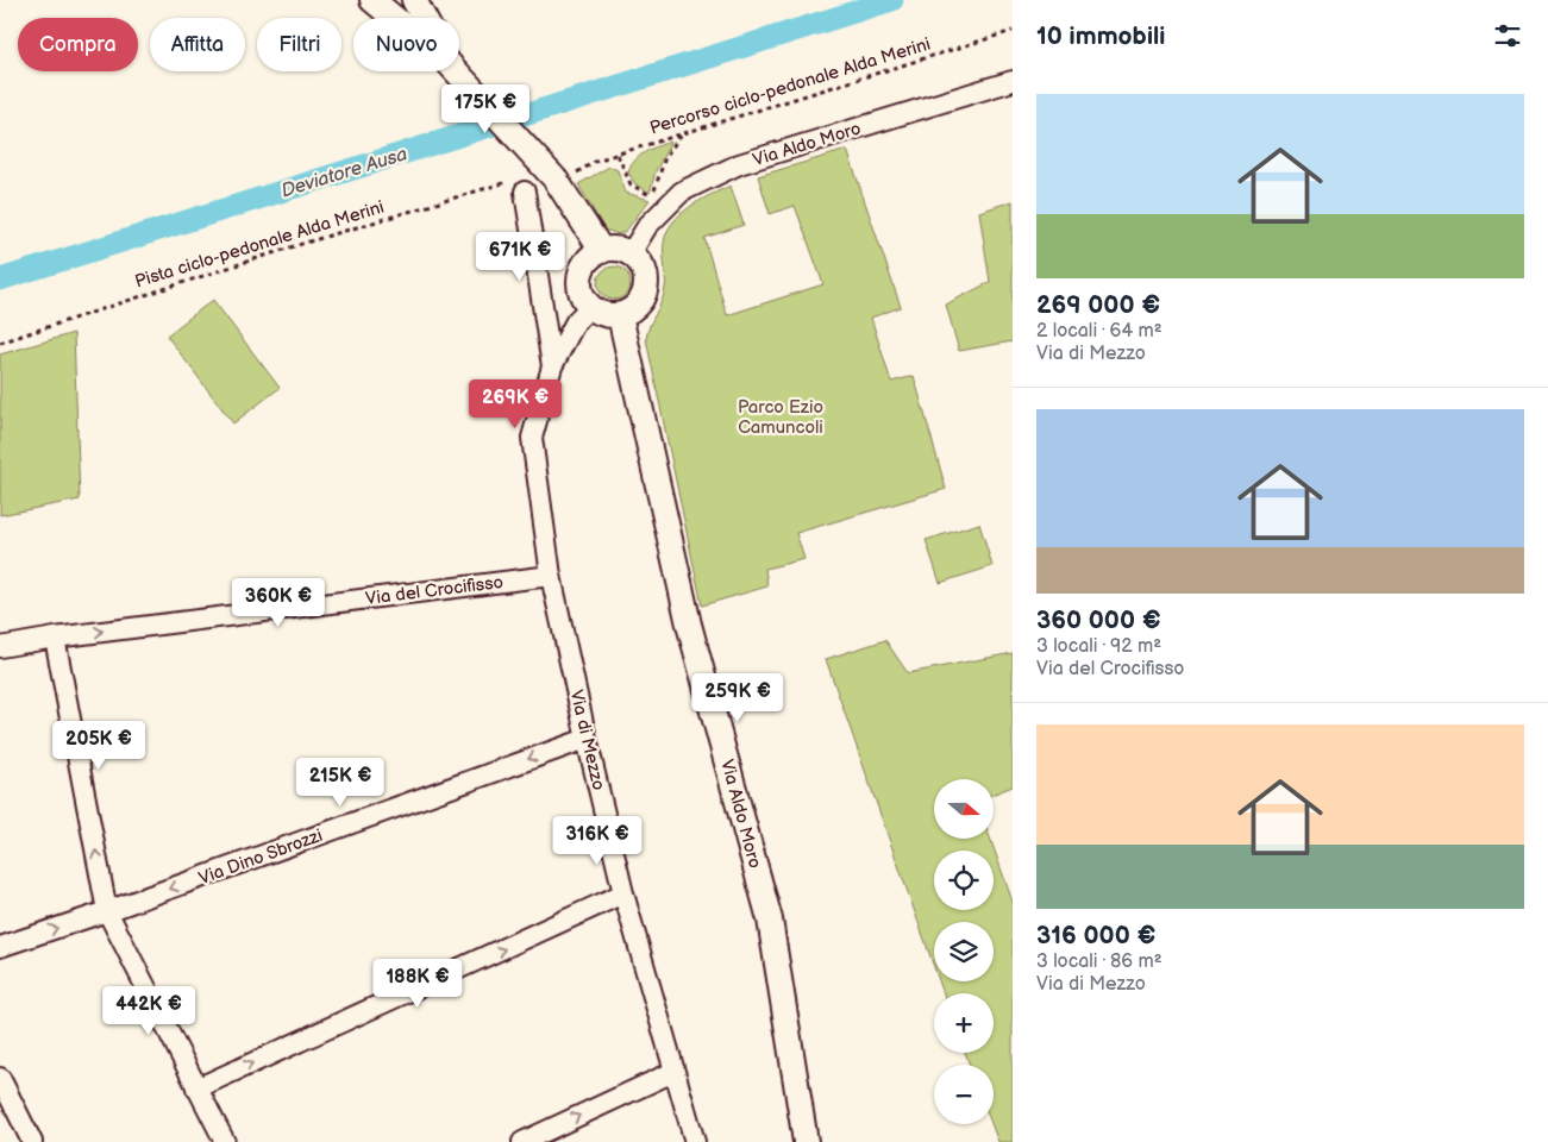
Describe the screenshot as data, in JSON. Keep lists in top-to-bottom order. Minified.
{"streets":{"street":["Via Aldo Moro","Via del Crocifisso","Via di Mezzo","Via Dino Sbrozzi"],"path":["Percorso ciclo-pedonale Alda Merini","Pista ciclo-pedonale Alda Merini"]},"crossings":[["Via Aldo Moro","Via di Mezzo"],["Pista ciclo-pedonale Alda Merini","Via di Mezzo"],["Via del Crocifisso","Via di Mezzo"],["Via di Mezzo","Via Dino Sbrozzi"]],"one_way":["Via del Crocifisso"],"water":["Deviatore Ausa"],"parks":["Parco Ezio Camuncoli"],"north":"right","page":{"heading":"10 immobili","chip":["Compra","Affitta","Filtri","Nuovo"],"list":[{"name":"269 000 €","note":"2 locali · 64 m² · Via di Mezzo"},{"name":"360 000 €","note":"3 locali · 92 m² · Via del Crocifisso"},{"name":"316 000 €","note":"3 locali · 86 m² · Via di Mezzo"}],"price":["175K €","671K €","269K €","360K €","259K €","205K €","215K €","316K €","188K €","442K €"],"map_buttons":["+","−"]}}
